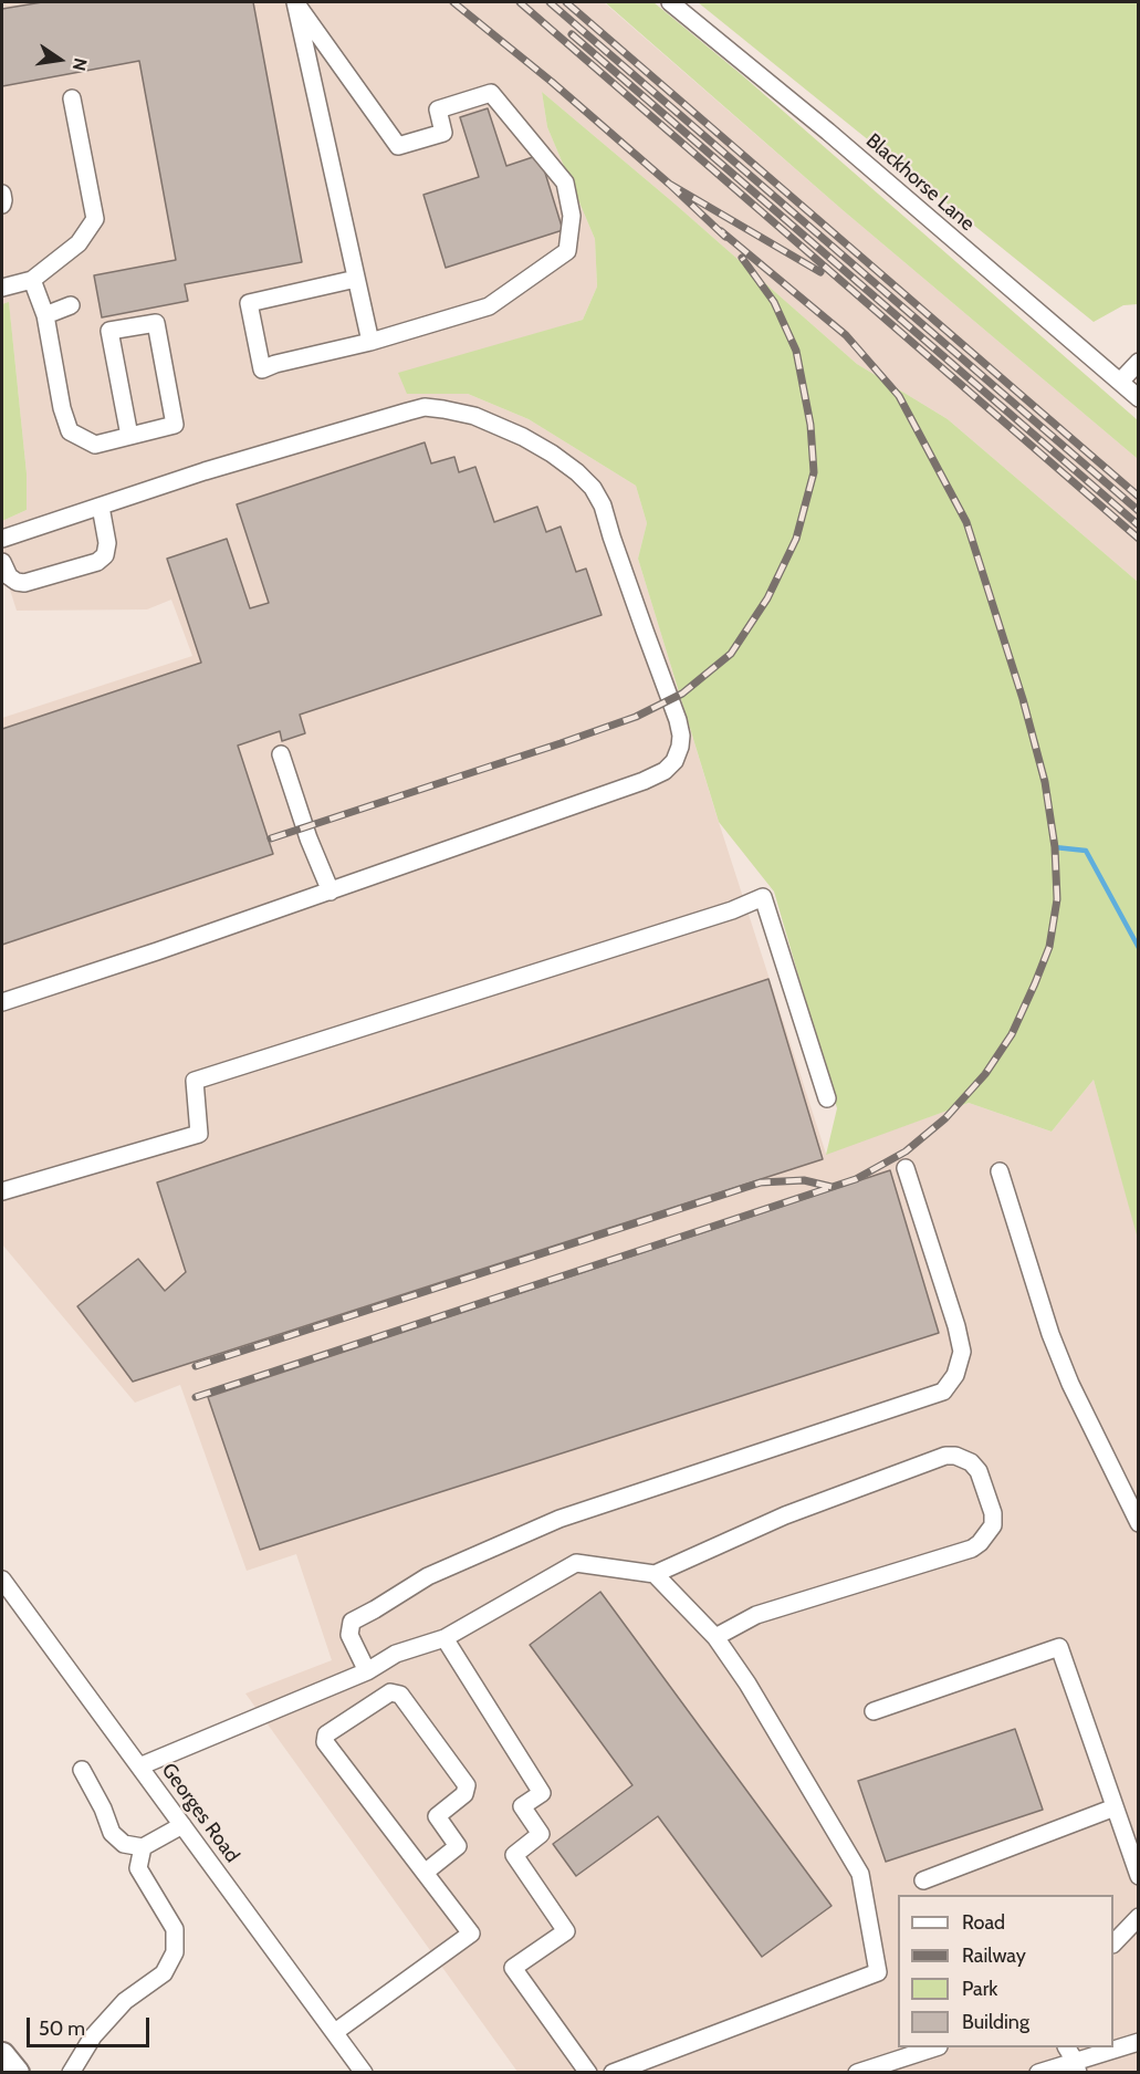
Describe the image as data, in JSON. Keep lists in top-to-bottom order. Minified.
{"streets":{"street":["Blackhorse Lane","Georges Road"]},"legend":["Road","Railway","Park","Building"],"scale_bar":"50 m","north":"right"}
